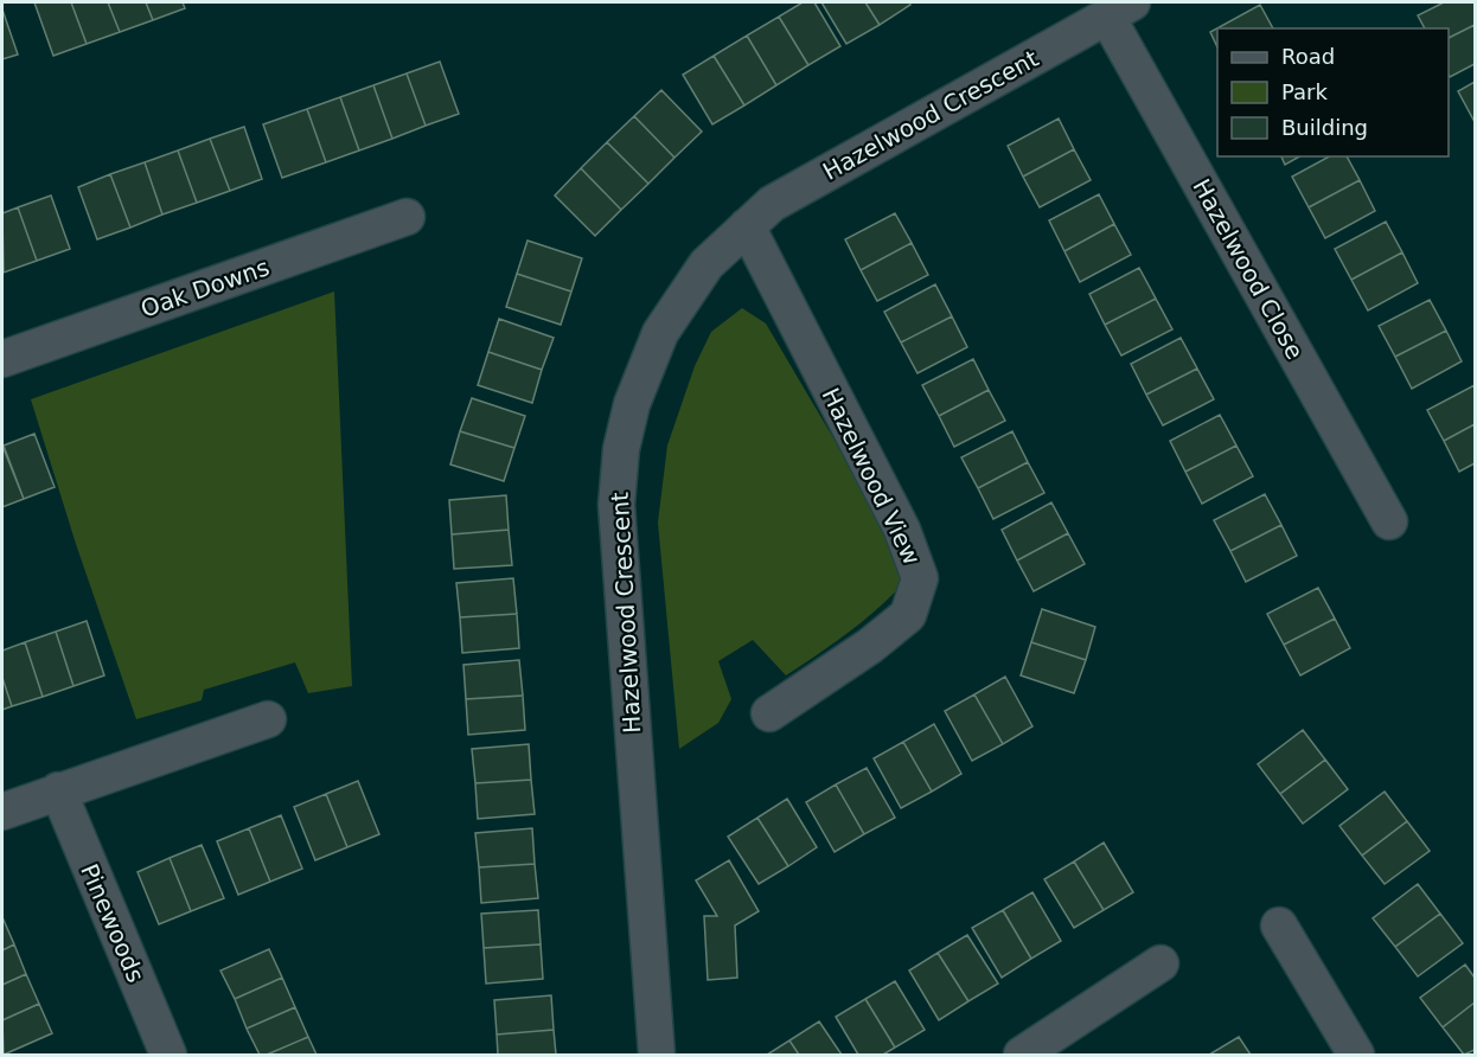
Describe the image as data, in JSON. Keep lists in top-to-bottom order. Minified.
{"streets":{"street":["Hazelwood Crescent","Hazelwood Close","Oak Downs","Hazelwood View","Pinewoods"]},"crossings":[["Hazelwood Crescent","Hazelwood Close"],["Hazelwood Crescent","Hazelwood View"]],"legend":["Road","Park","Building"]}
